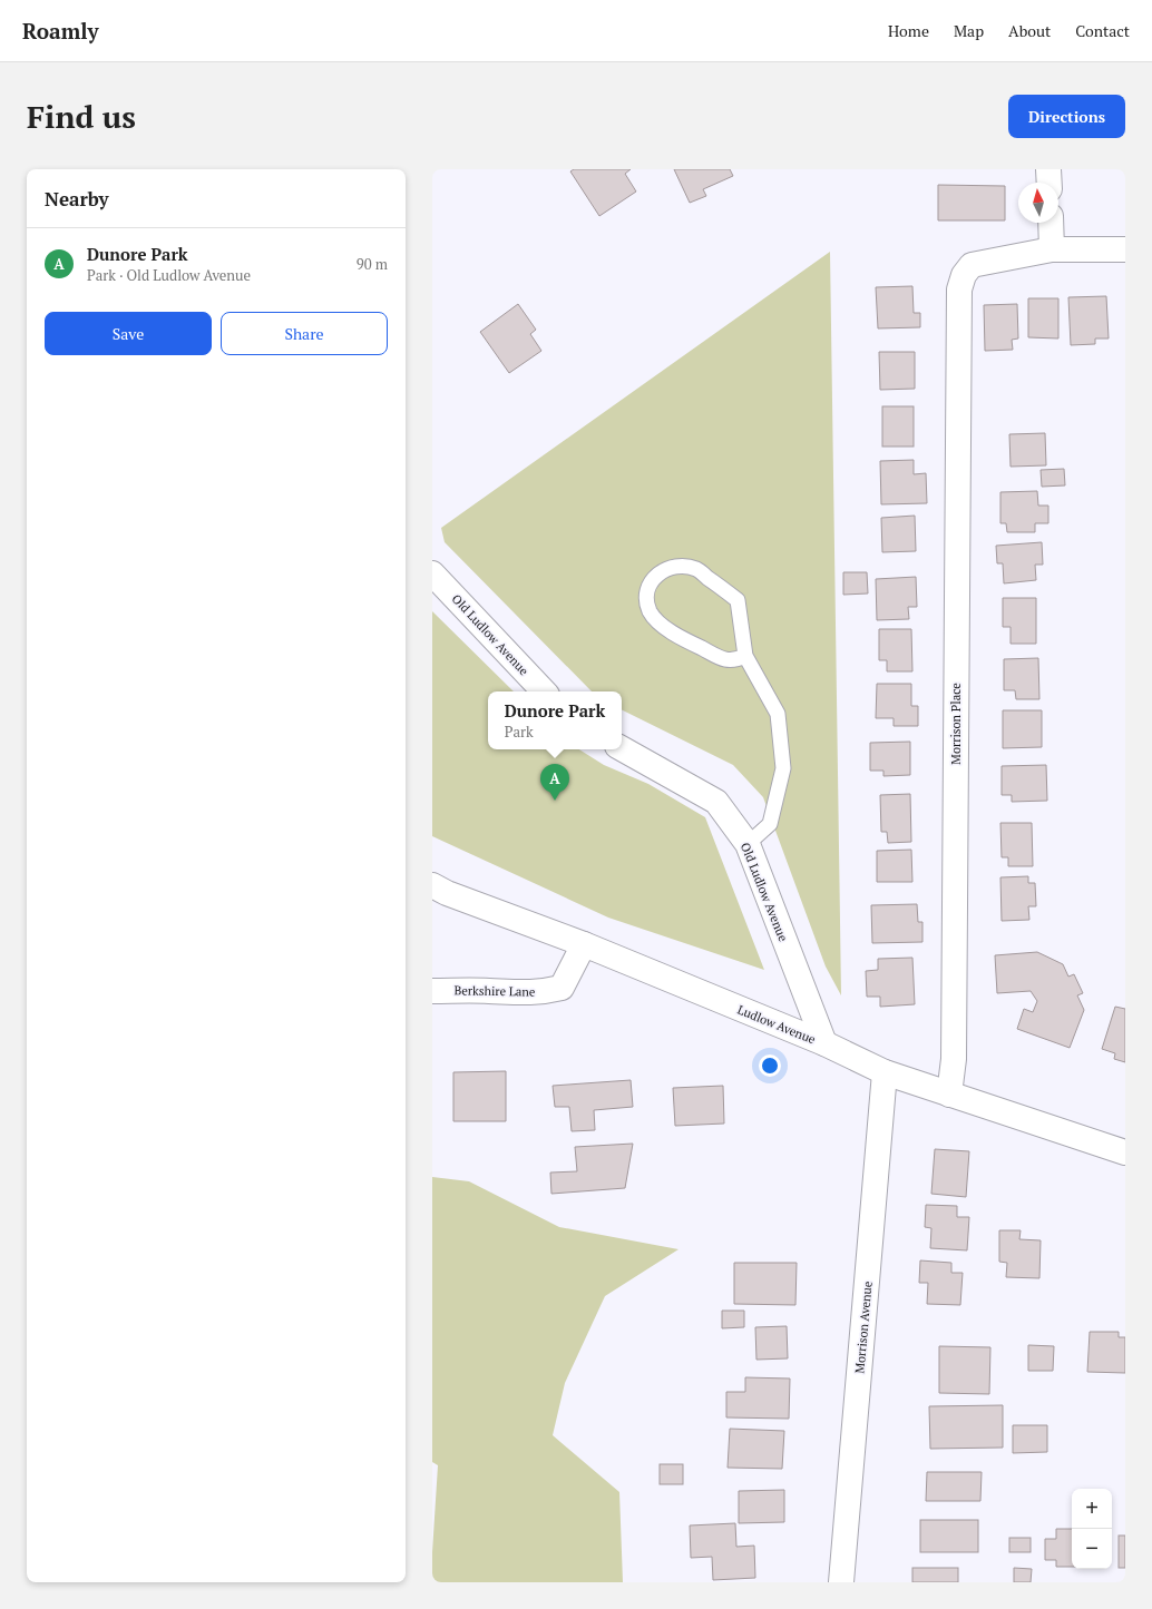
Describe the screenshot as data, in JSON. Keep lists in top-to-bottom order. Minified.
{"streets":{"street":["Old Ludlow Avenue","Morrison Place","Berkshire Lane","Ludlow Avenue","Morrison Avenue"]},"crossings":[["Old Ludlow Avenue","Ludlow Avenue"],["Morrison Place","Ludlow Avenue"],["Berkshire Lane","Ludlow Avenue"],["Ludlow Avenue","Morrison Avenue"]],"north":"top","page":{"header":"Roamly","nav":["Home","Map","About","Contact"],"buttons":["Directions",["Save","Share"]],"title":"Find us","heading":"Nearby","list":[{"mark":"A","name":"Dunore Park","note":"Park · Old Ludlow Avenue","value":"90 m"}],"popup":["Dunore Park","Park"],"pins":"A","map_buttons":["+","−"]}}
